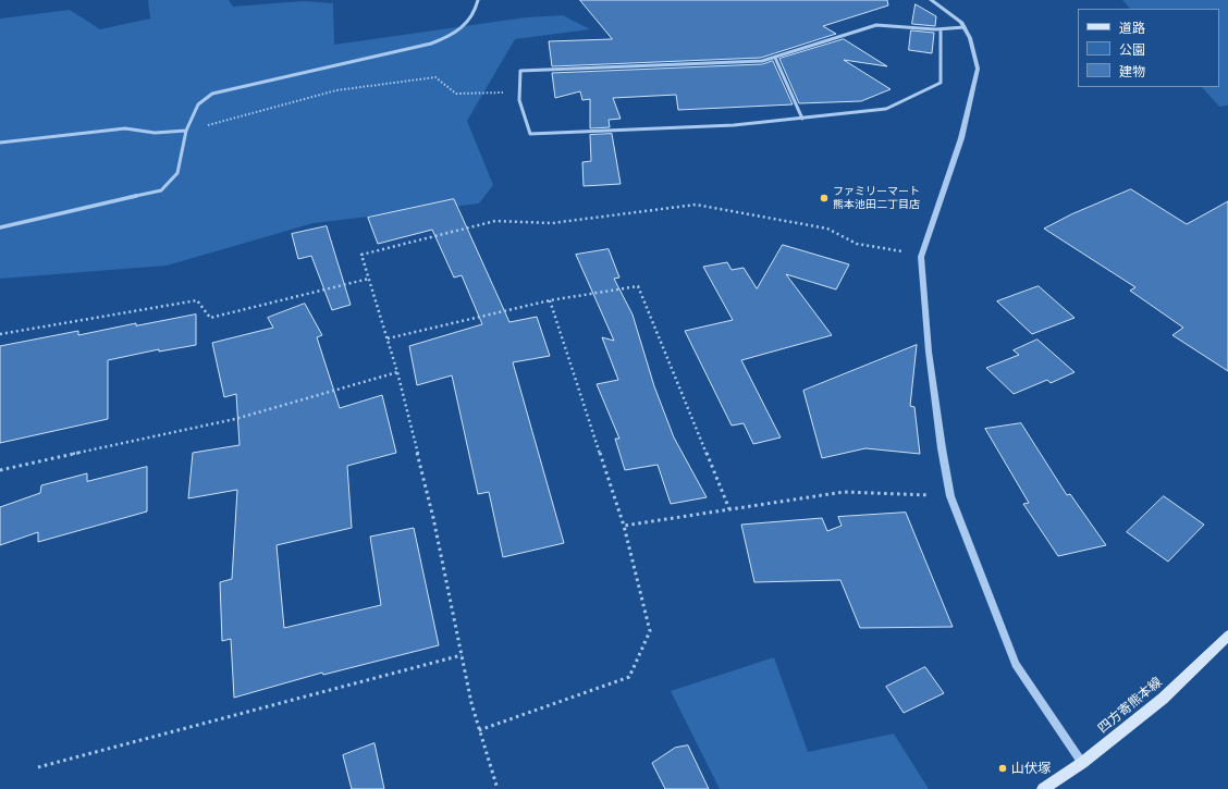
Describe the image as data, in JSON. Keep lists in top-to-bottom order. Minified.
{"streets":{"main road":["四方寄熊本線"]},"places":["ファミリーマート 熊本池田二丁目店","山伏塚"],"legend":["道路","公園","建物"]}
